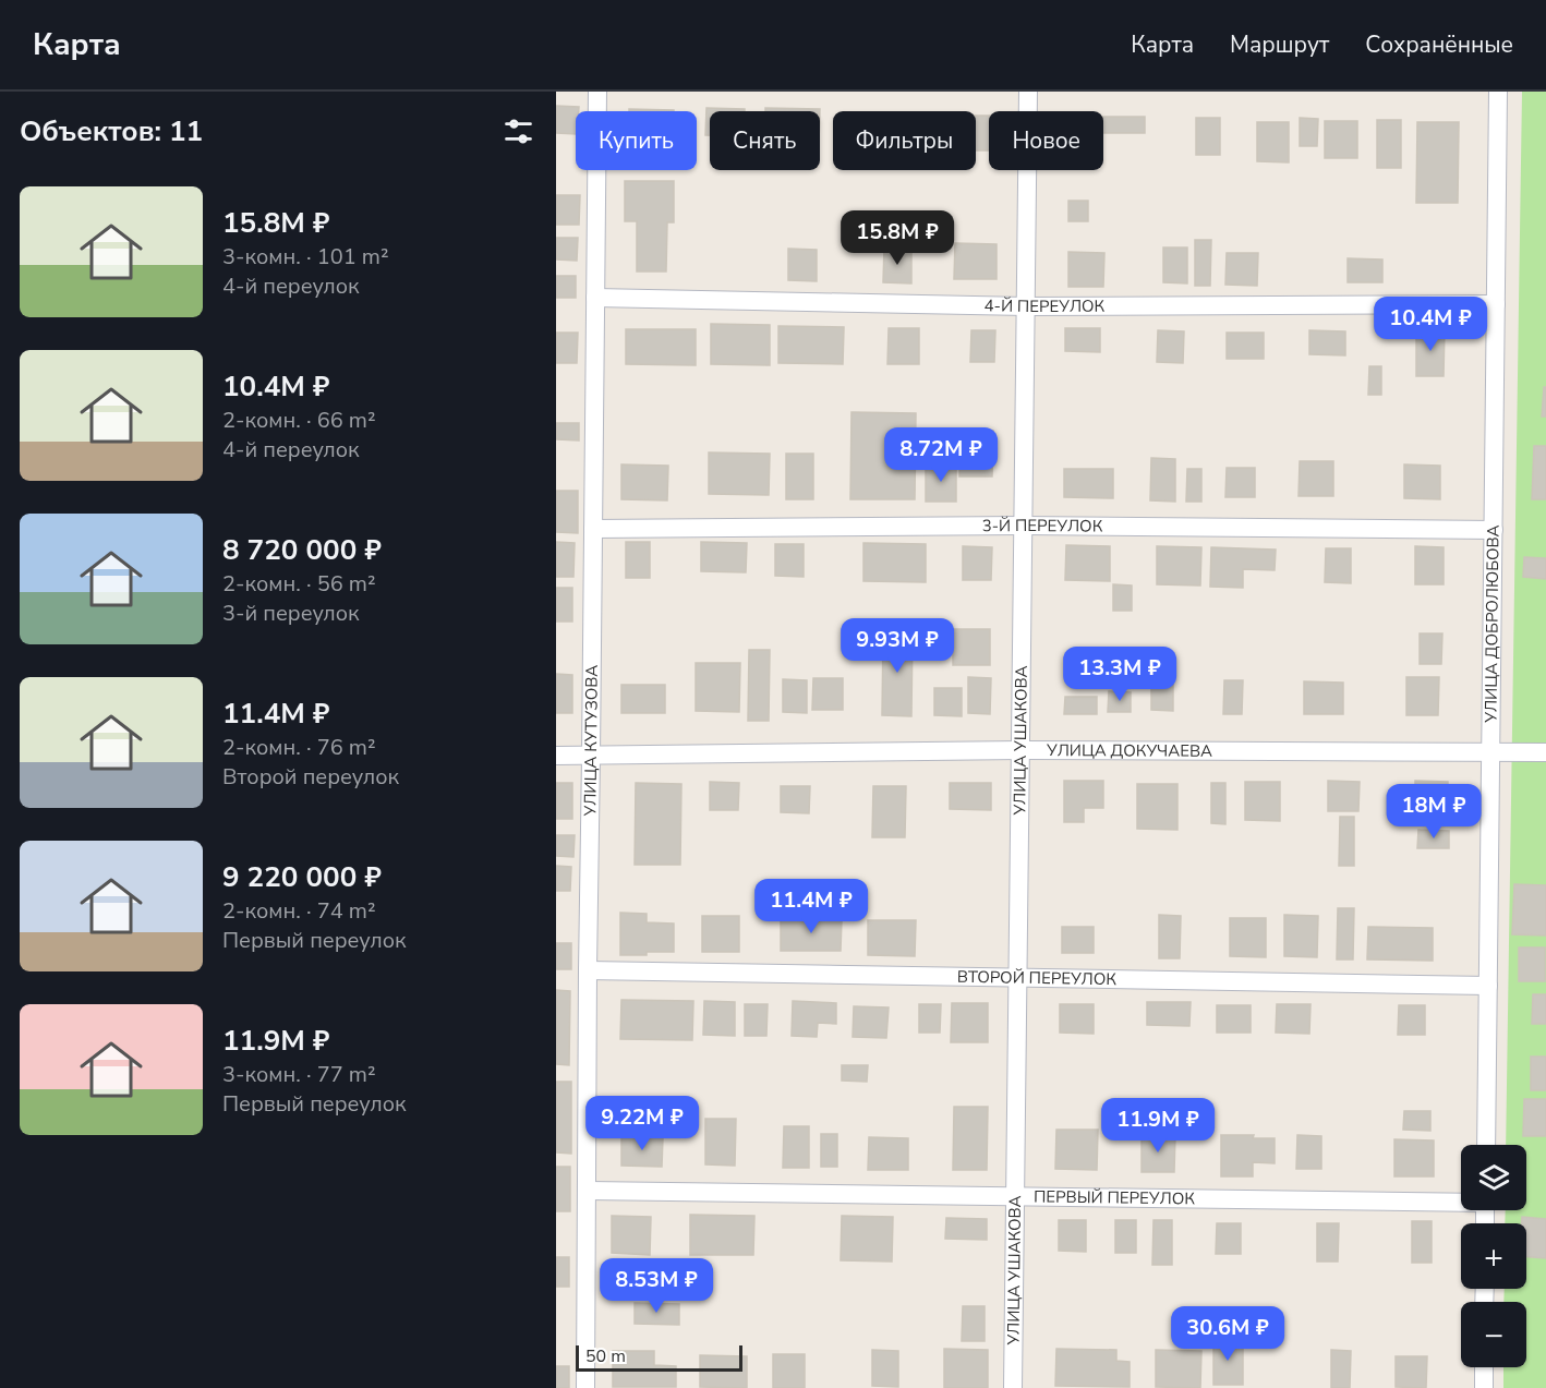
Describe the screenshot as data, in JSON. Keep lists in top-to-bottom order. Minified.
{"streets":{"street":["4-Й ПЕРЕУЛОК","3-Й ПЕРЕУЛОК","УЛИЦА ДОБРОЛЮБОВА","УЛИЦА УШАКОВА","УЛИЦА КУТУЗОВА","УЛИЦА ДОКУЧАЕВА","ВТОРОЙ ПЕРЕУЛОК","ПЕРВЫЙ ПЕРЕУЛОК"]},"crossings":[["4-Й ПЕРЕУЛОК","УЛИЦА ДОБРОЛЮБОВА"],["4-Й ПЕРЕУЛОК","УЛИЦА УШАКОВА"],["4-Й ПЕРЕУЛОК","УЛИЦА КУТУЗОВА"],["3-Й ПЕРЕУЛОК","УЛИЦА ДОБРОЛЮБОВА"],["3-Й ПЕРЕУЛОК","УЛИЦА УШАКОВА"],["3-Й ПЕРЕУЛОК","УЛИЦА КУТУЗОВА"],["УЛИЦА ДОБРОЛЮБОВА","УЛИЦА ДОКУЧАЕВА"],["УЛИЦА ДОБРОЛЮБОВА","ВТОРОЙ ПЕРЕУЛОК"],["УЛИЦА УШАКОВА","УЛИЦА ДОКУЧАЕВА"],["УЛИЦА УШАКОВА","ВТОРОЙ ПЕРЕУЛОК"],["УЛИЦА УШАКОВА","ПЕРВЫЙ ПЕРЕУЛОК"],["УЛИЦА КУТУЗОВА","УЛИЦА ДОКУЧАЕВА"],["УЛИЦА КУТУЗОВА","ВТОРОЙ ПЕРЕУЛОК"],["УЛИЦА КУТУЗОВА","ПЕРВЫЙ ПЕРЕУЛОК"]],"scale_bar":"50 m","page":{"header":"Карта","nav":["Карта","Маршрут","Сохранённые"],"heading":"Объектов: 11","chip":["Купить","Снять","Фильтры","Новое"],"list":[{"name":"15.8M ₽","note":"3-комн. · 101 m² · 4-й переулок"},{"name":"10.4M ₽","note":"2-комн. · 66 m² · 4-й переулок"},{"name":"8 720 000 ₽","note":"2-комн. · 56 m² · 3-й переулок"},{"name":"11.4M ₽","note":"2-комн. · 76 m² · Второй переулок"},{"name":"9 220 000 ₽","note":"2-комн. · 74 m² · Первый переулок"},{"name":"11.9M ₽","note":"3-комн. · 77 m² · Первый переулок"}],"price":["15.8M ₽","10.4M ₽","8.72M ₽","9.93M ₽","13.3M ₽","18M ₽","11.4M ₽","9.22M ₽","11.9M ₽","8.53M ₽","30.6M ₽"],"map_buttons":["+","−"],"scale":"50 m"}}
